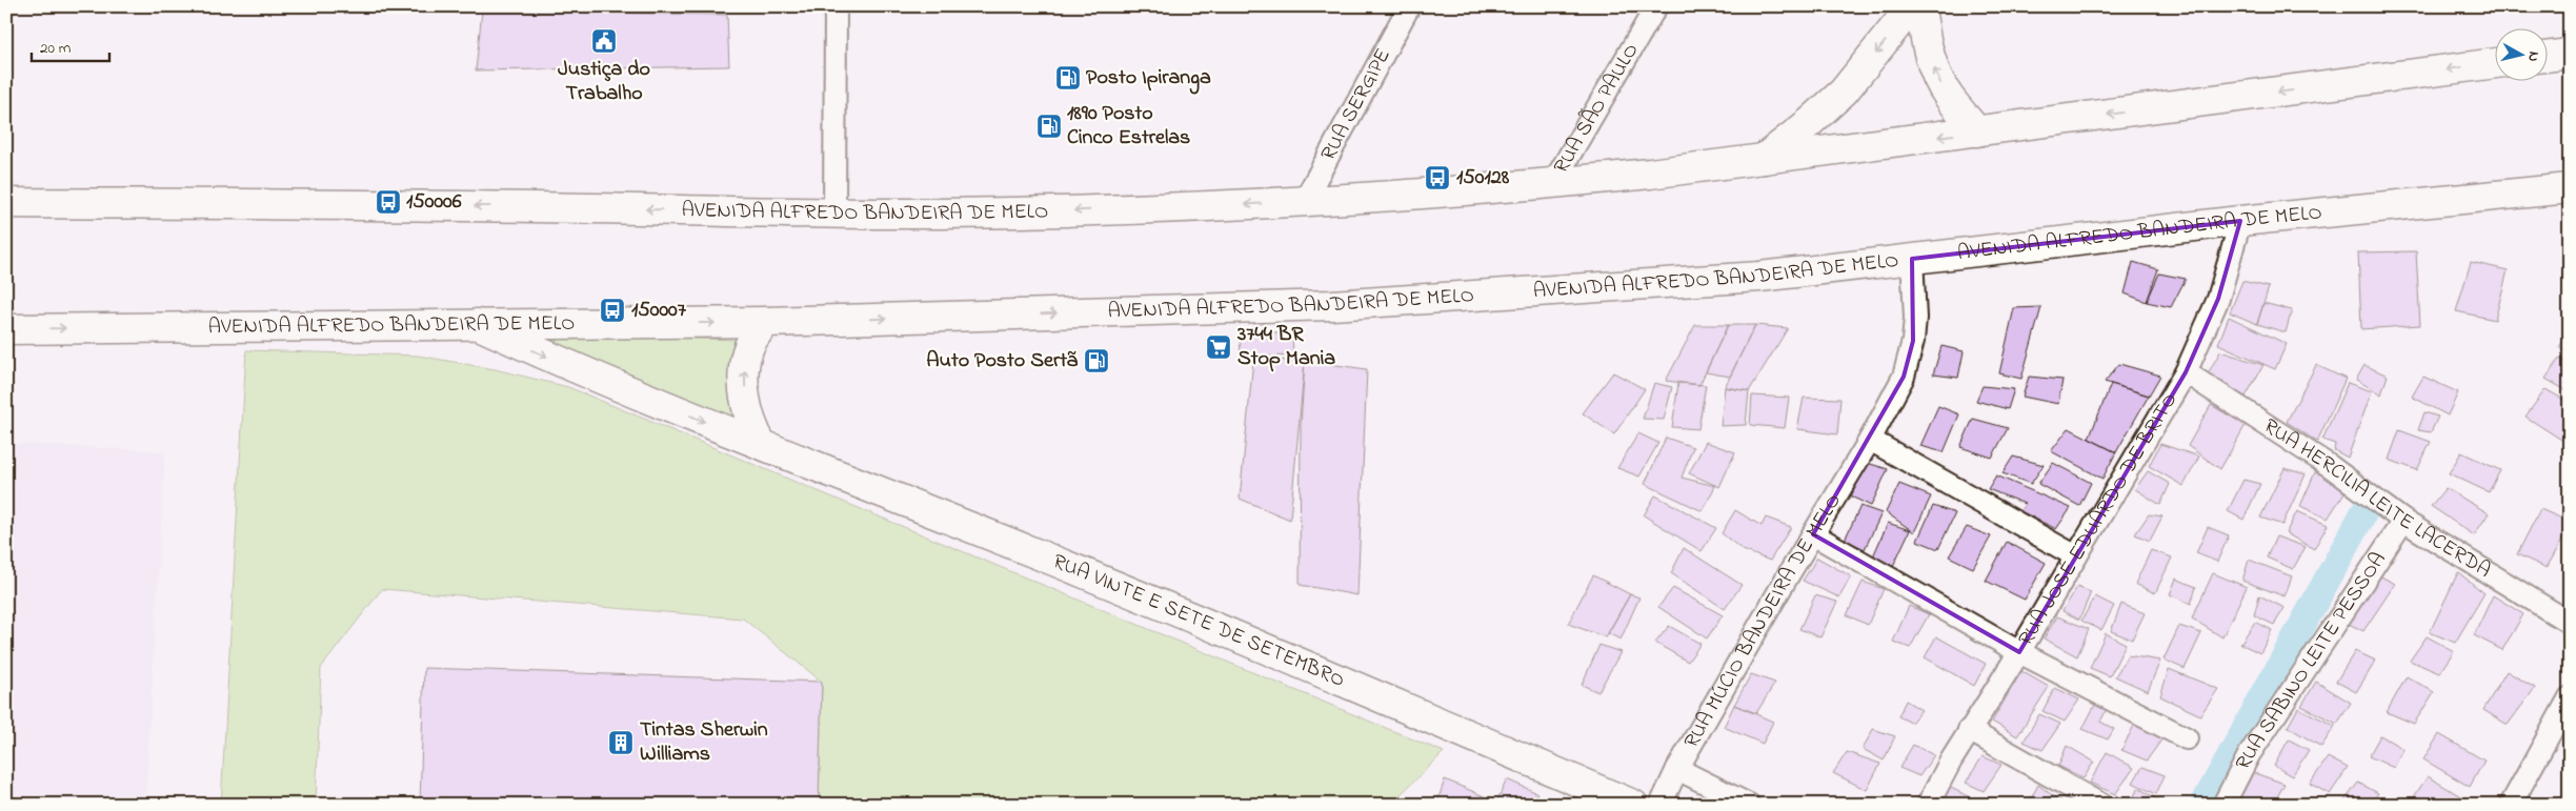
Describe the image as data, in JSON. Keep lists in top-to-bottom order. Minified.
{"streets":{"main road":["AVENIDA ALFREDO BANDEIRA DE MELO","RUA VINTE E SETE DE SETEMBRO"],"street":["RUA SERGIPE","RUA SÃO PAULO","RUA HERCILIA LEITE LACERDA","RUA JOSÉ EDUARDO DE BRITO","RUA MÚCIO BANDEIRA DE MELO","RUA SABINO LEITE PESSOA"]},"crossings":[["RUA SERGIPE","AVENIDA ALFREDO BANDEIRA DE MELO"],["RUA SÃO PAULO","AVENIDA ALFREDO BANDEIRA DE MELO"],["AVENIDA ALFREDO BANDEIRA DE MELO","RUA JOSÉ EDUARDO DE BRITO"],["AVENIDA ALFREDO BANDEIRA DE MELO","RUA VINTE E SETE DE SETEMBRO"],["AVENIDA ALFREDO BANDEIRA DE MELO","RUA MÚCIO BANDEIRA DE MELO"],["RUA HERCILIA LEITE LACERDA","RUA JOSÉ EDUARDO DE BRITO"],["RUA HERCILIA LEITE LACERDA","RUA SABINO LEITE PESSOA"]],"places":{"public building":["Justiça do Trabalho"],"fuel station":["Posto Ipiranga","1890 Posto Cinco Estrelas","Auto Posto Sertã"],"bus stop":["150128","150006","150007"],"supermarket":["3744 BR Stop Mania"],"building":["Tintas Sherwin Williams"]},"scale_bar":"20 m","north":"right"}
